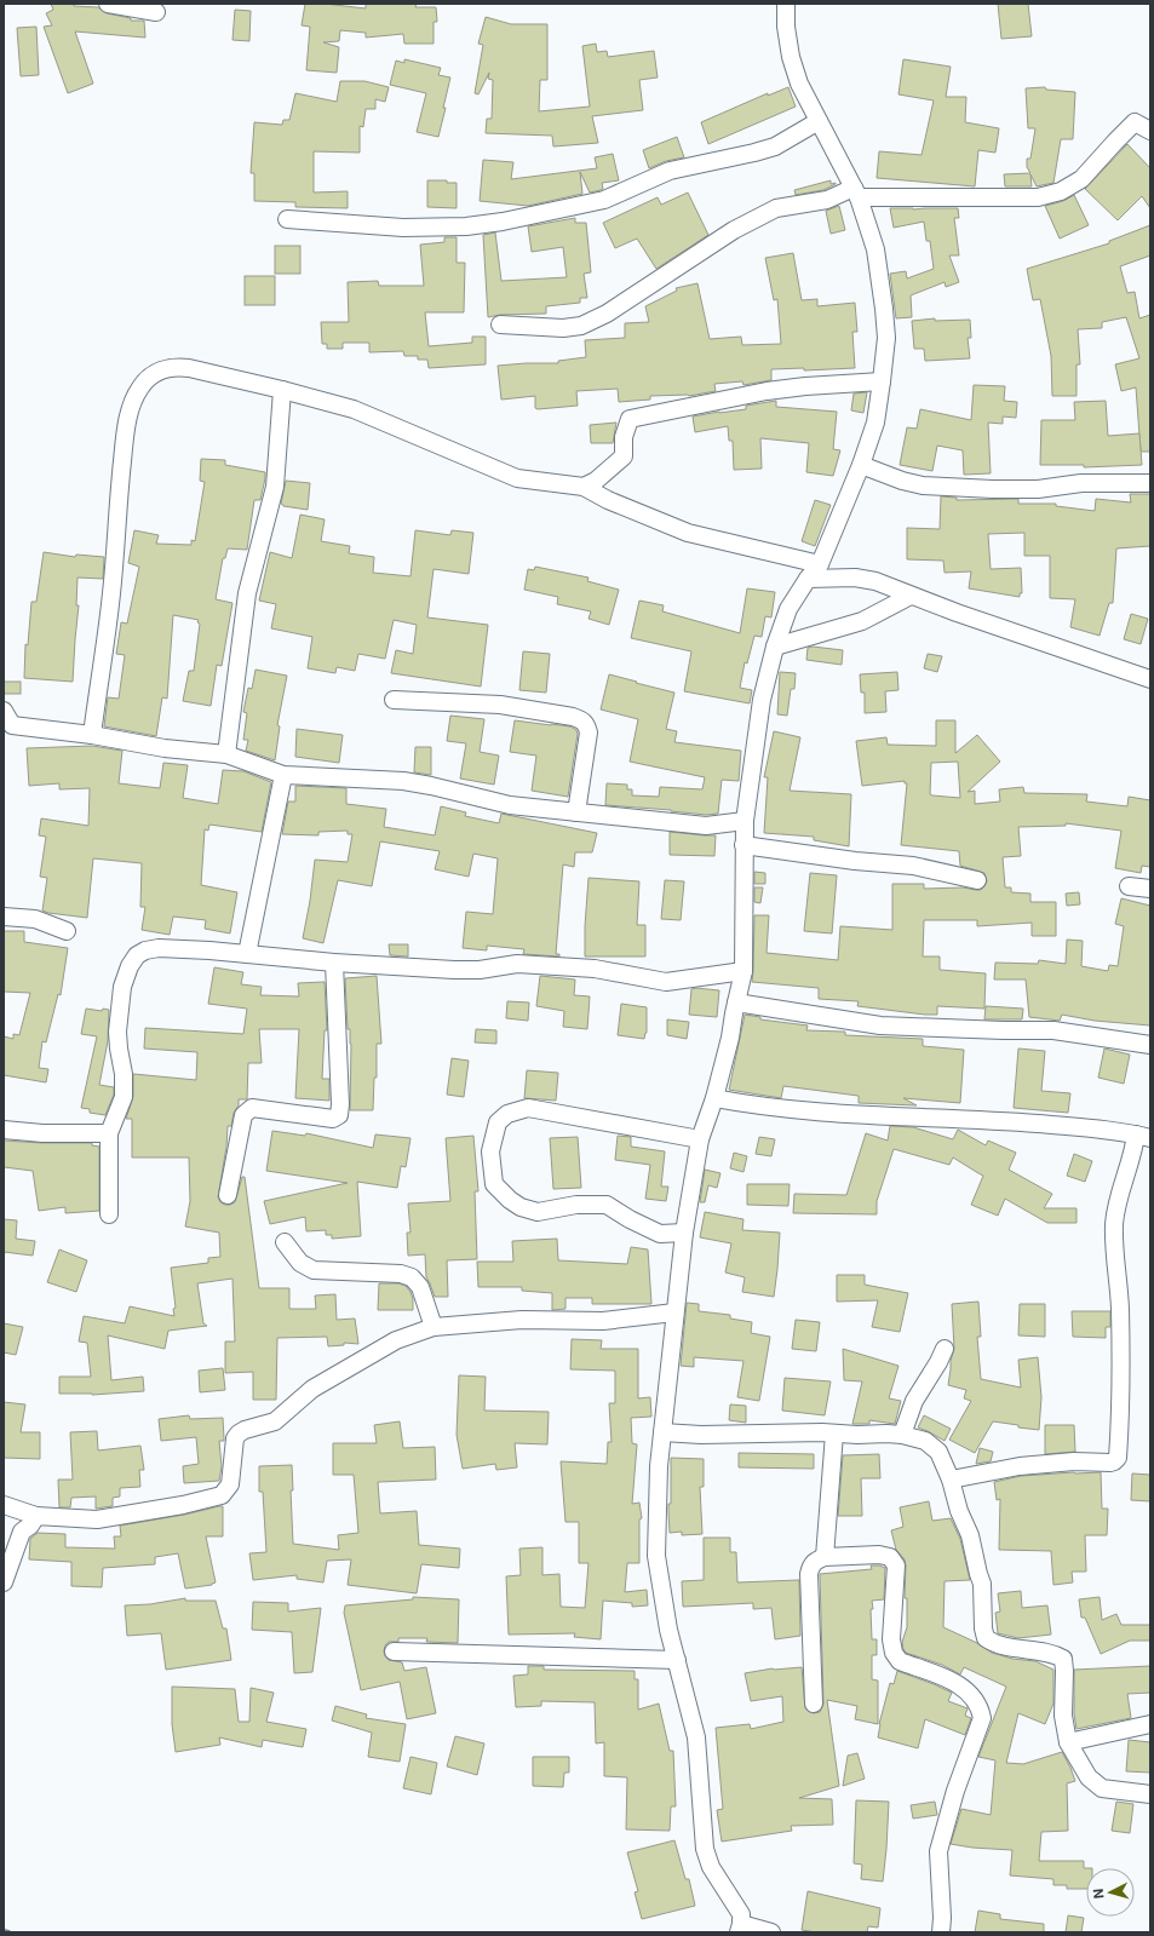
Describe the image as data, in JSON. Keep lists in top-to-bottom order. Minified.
{"north":"left"}
